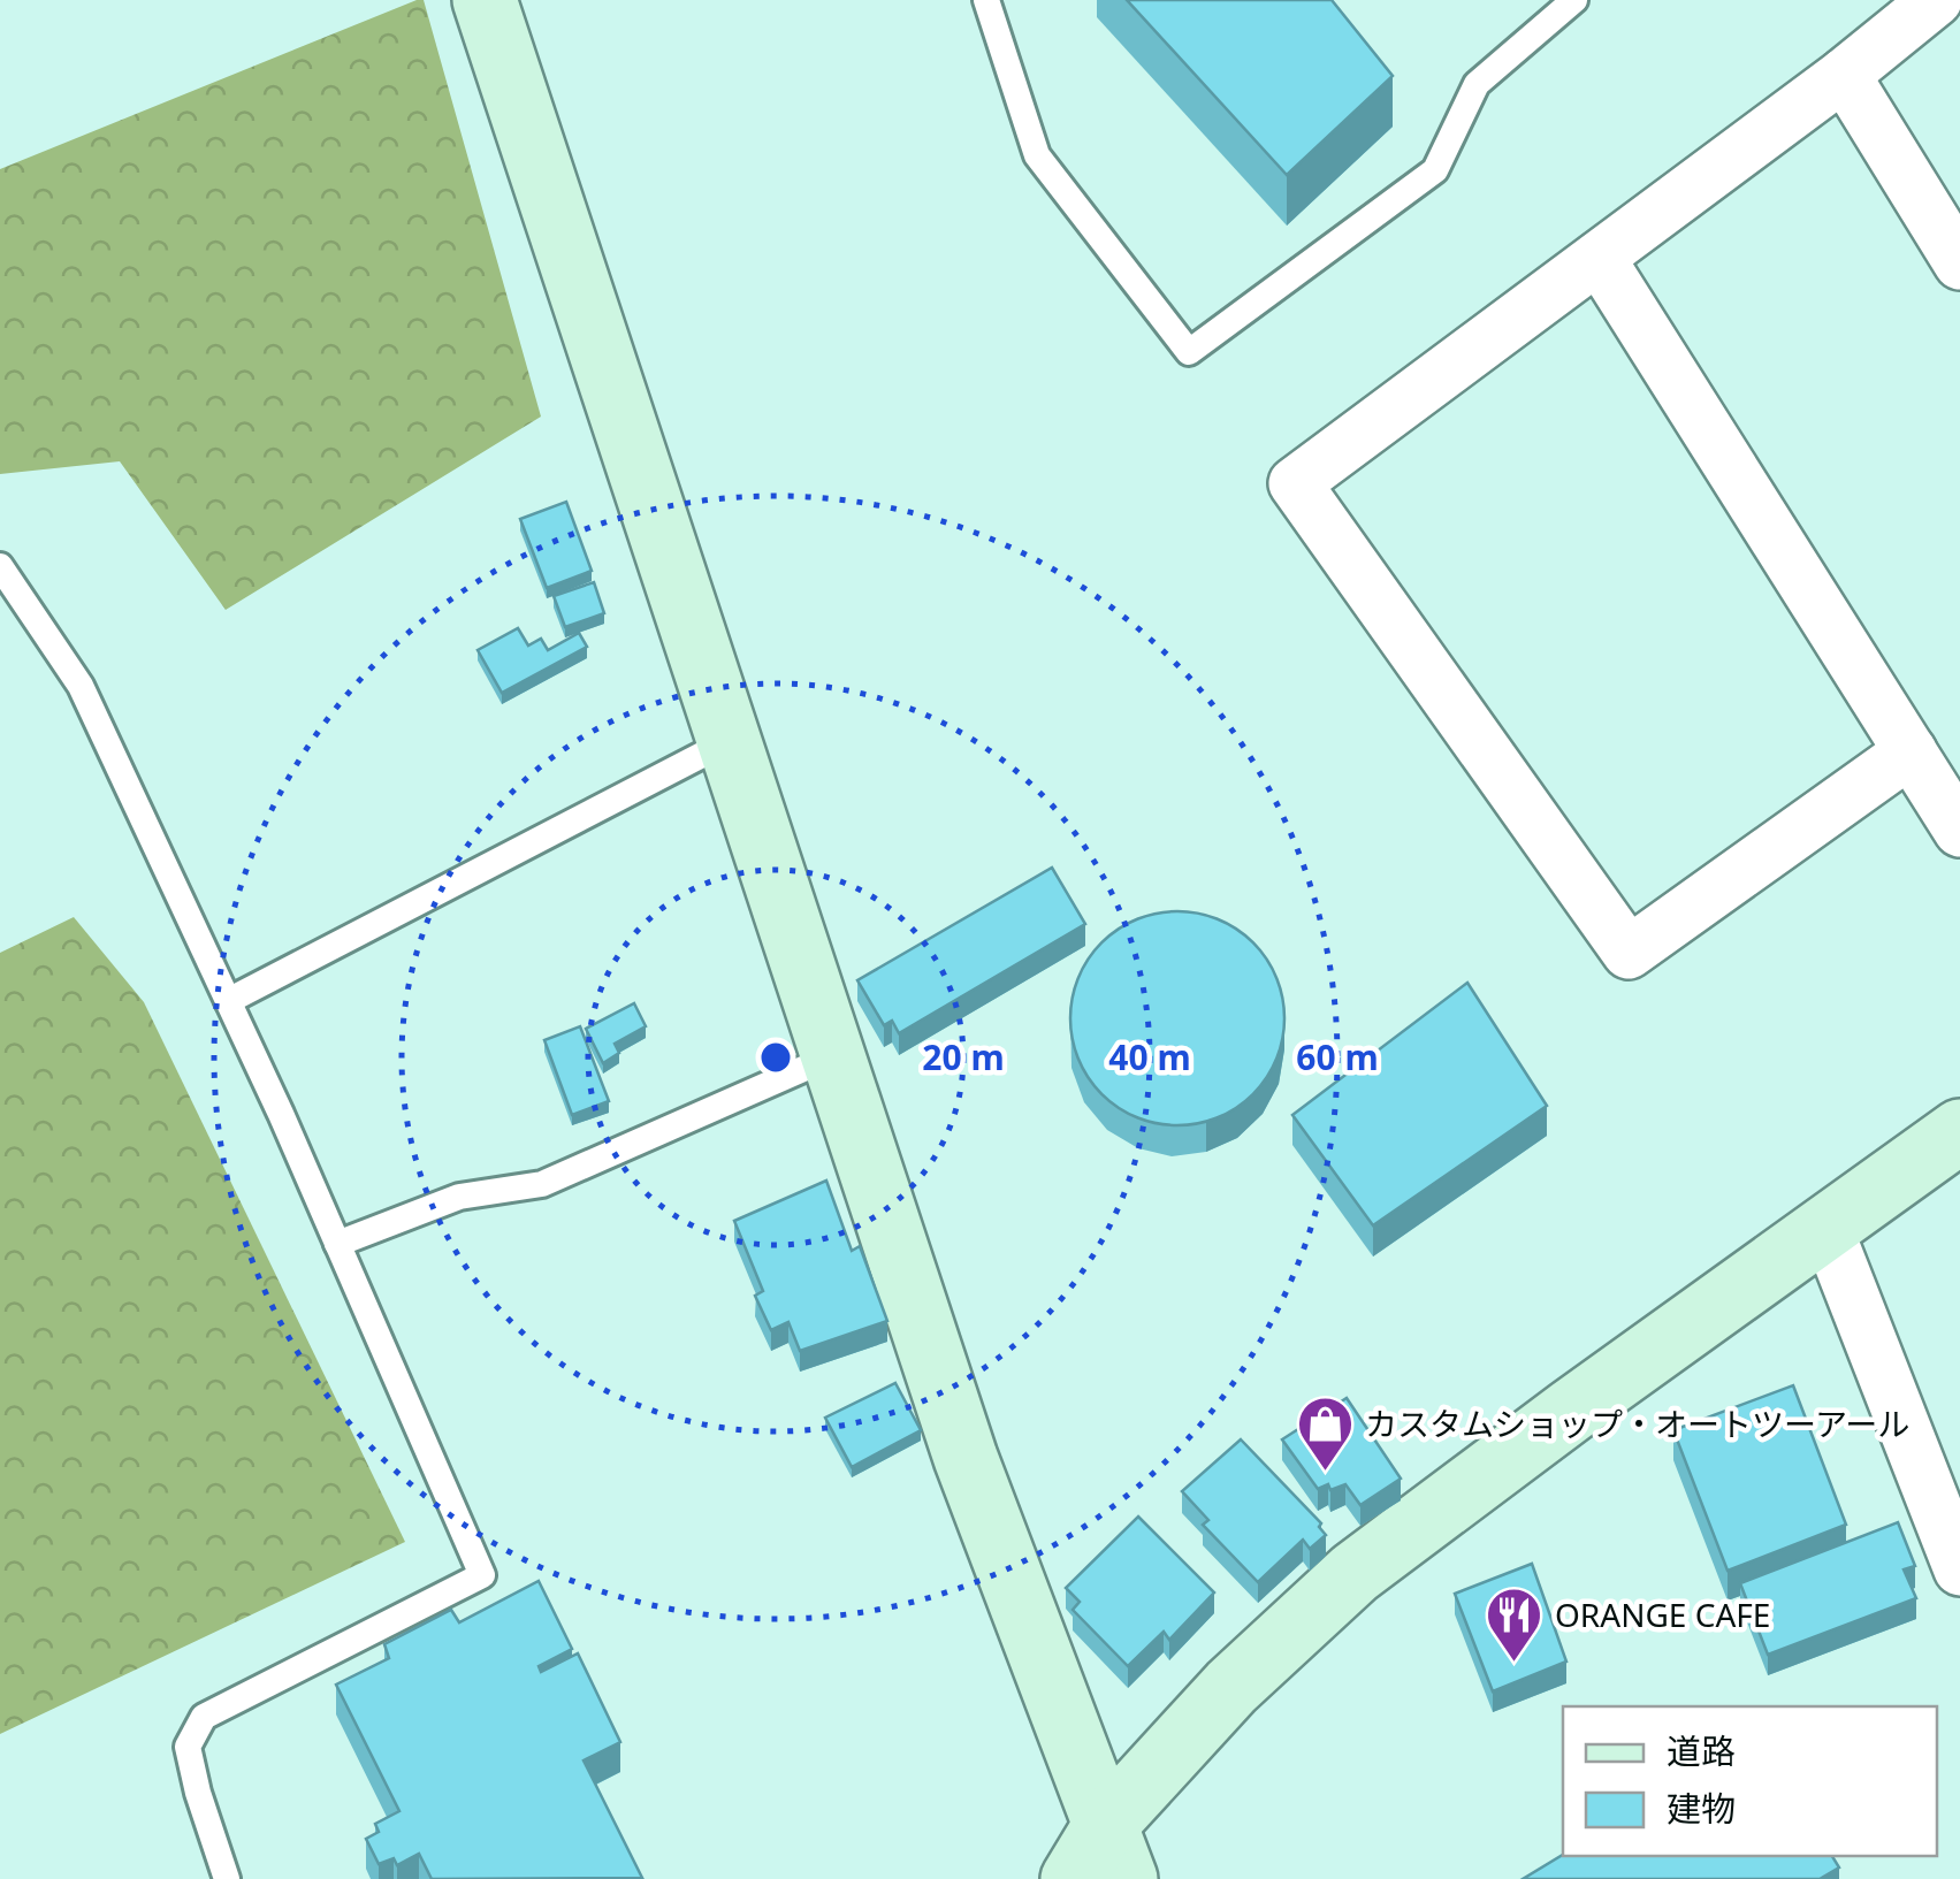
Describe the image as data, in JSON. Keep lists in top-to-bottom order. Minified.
{"places":{"shop":["カスタムショップ・オートツーアール"],"restaurant":["ORANGE CAFE"]},"legend":["道路","建物"],"rings":["20 m","40 m","60 m"]}
